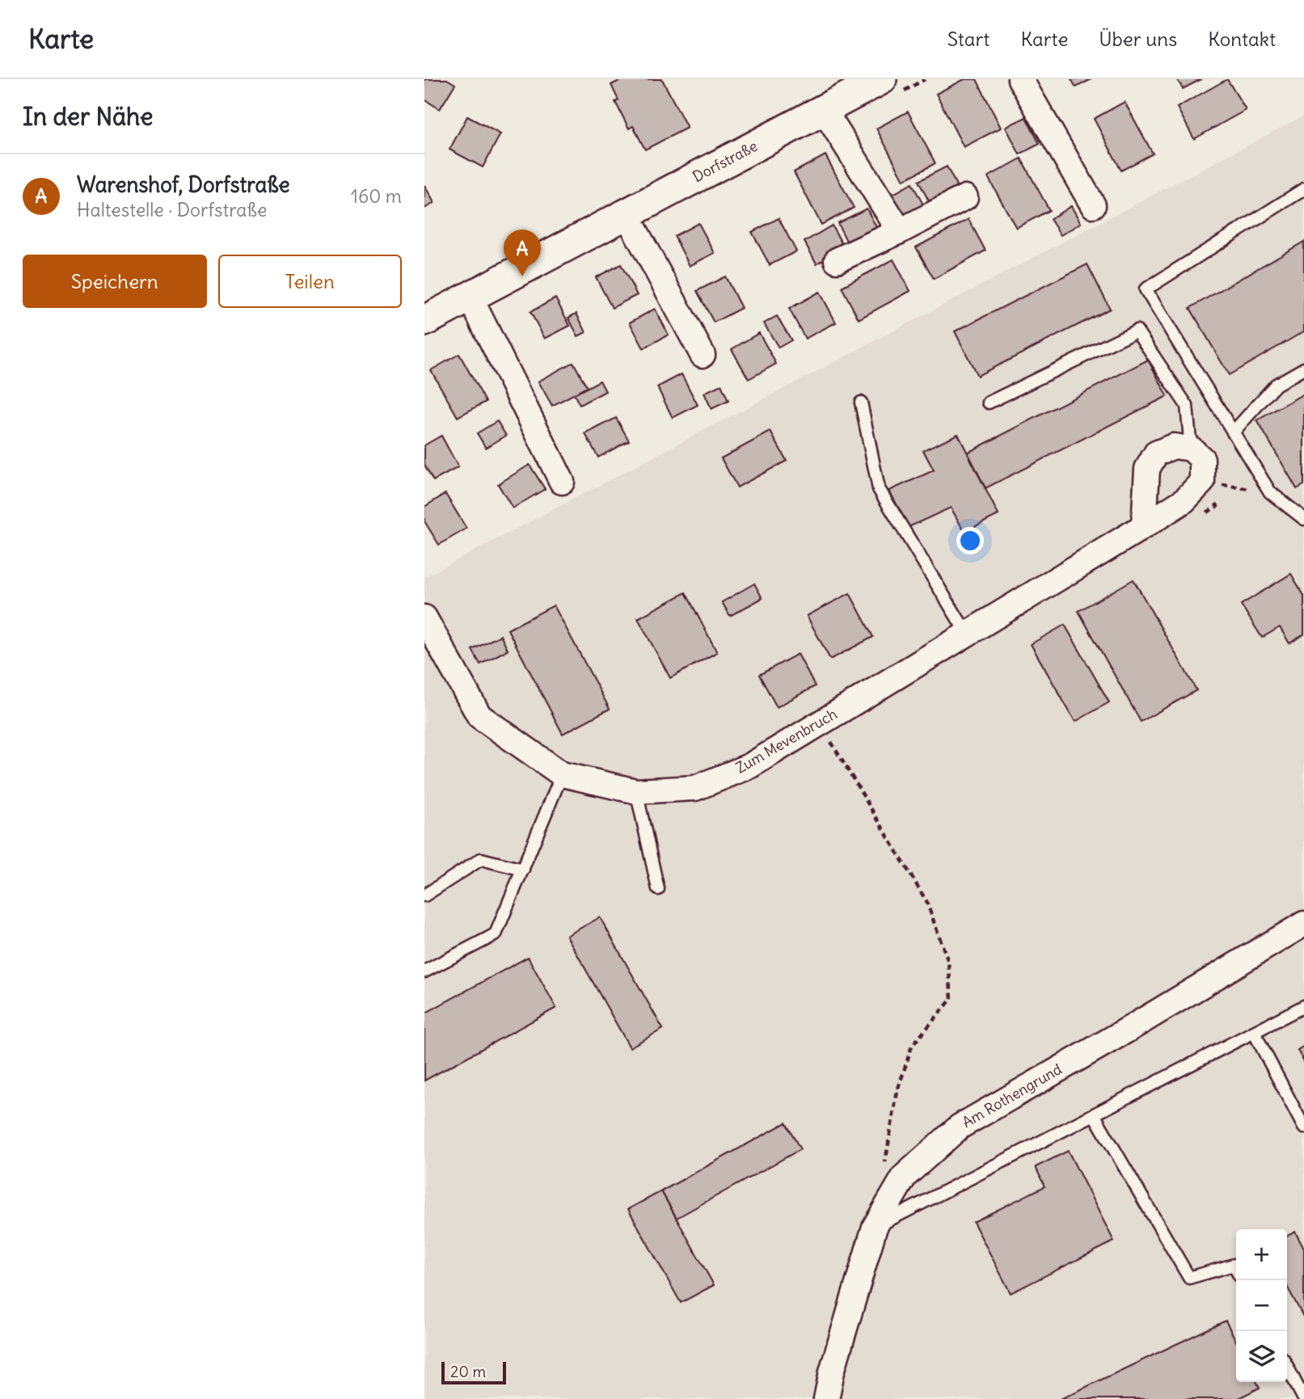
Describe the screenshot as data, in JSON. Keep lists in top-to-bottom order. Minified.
{"streets":{"street":["Dorfstraße","Zum Mevenbruch","Am Rothengrund"]},"scale_bar":"20 m","page":{"header":"Karte","nav":["Start","Karte","Über uns","Kontakt"],"heading":"In der Nähe","list":[{"mark":"A","name":"Warenshof, Dorfstraße","note":"Haltestelle · Dorfstraße","value":"160 m"}],"pins":"A","buttons":["Speichern","Teilen"],"map_buttons":["+","−"],"scale":"20 m"}}
